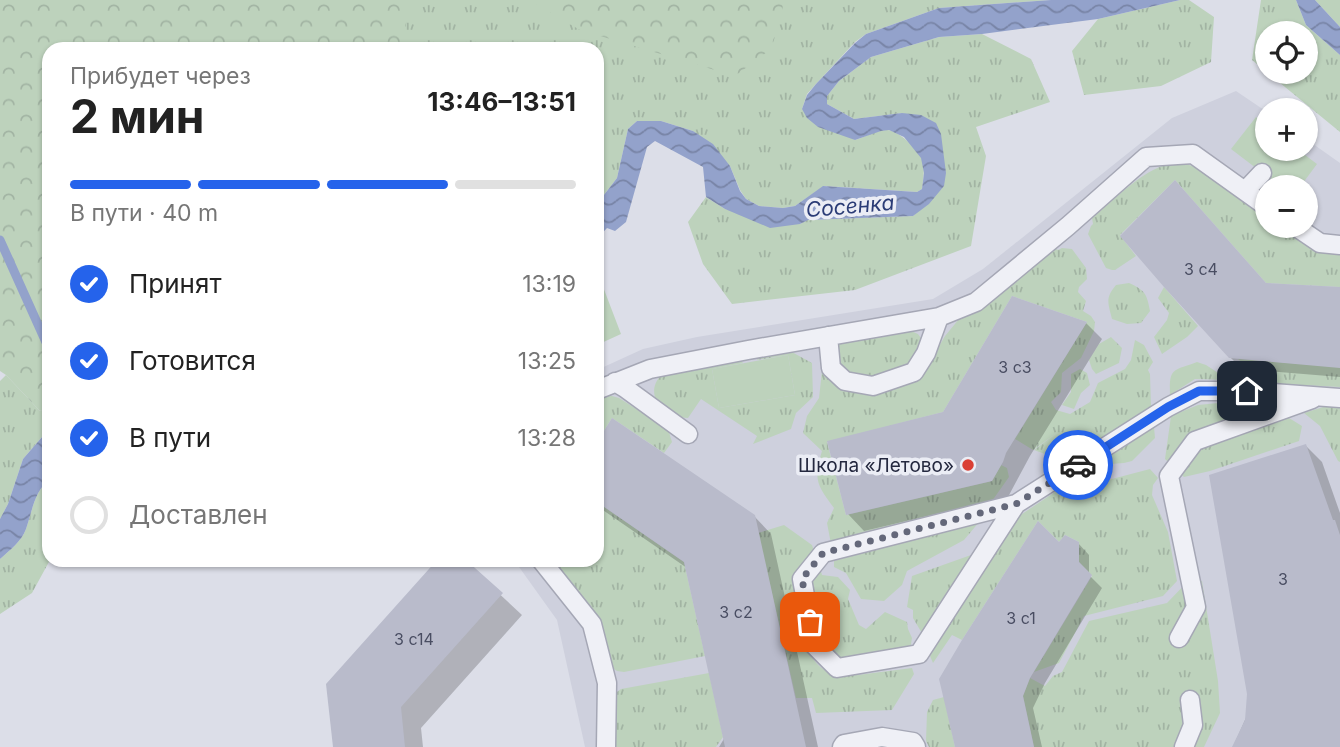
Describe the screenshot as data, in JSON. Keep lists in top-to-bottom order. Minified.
{"water":["Сосенка"],"places":["Школа «Летово»"],"house_numbers":["3 с4","3 с3","3","3 с2","3 с1","3 с14"],"page":{"map_buttons":["+","−"],"heading":["2 мин","Прибудет через","13:46–13:51"],"bar":"В пути · 40 m","list":[["Принят","13:19"],["Готовится","13:25"],["В пути","13:28"],"Доставлен"]}}
